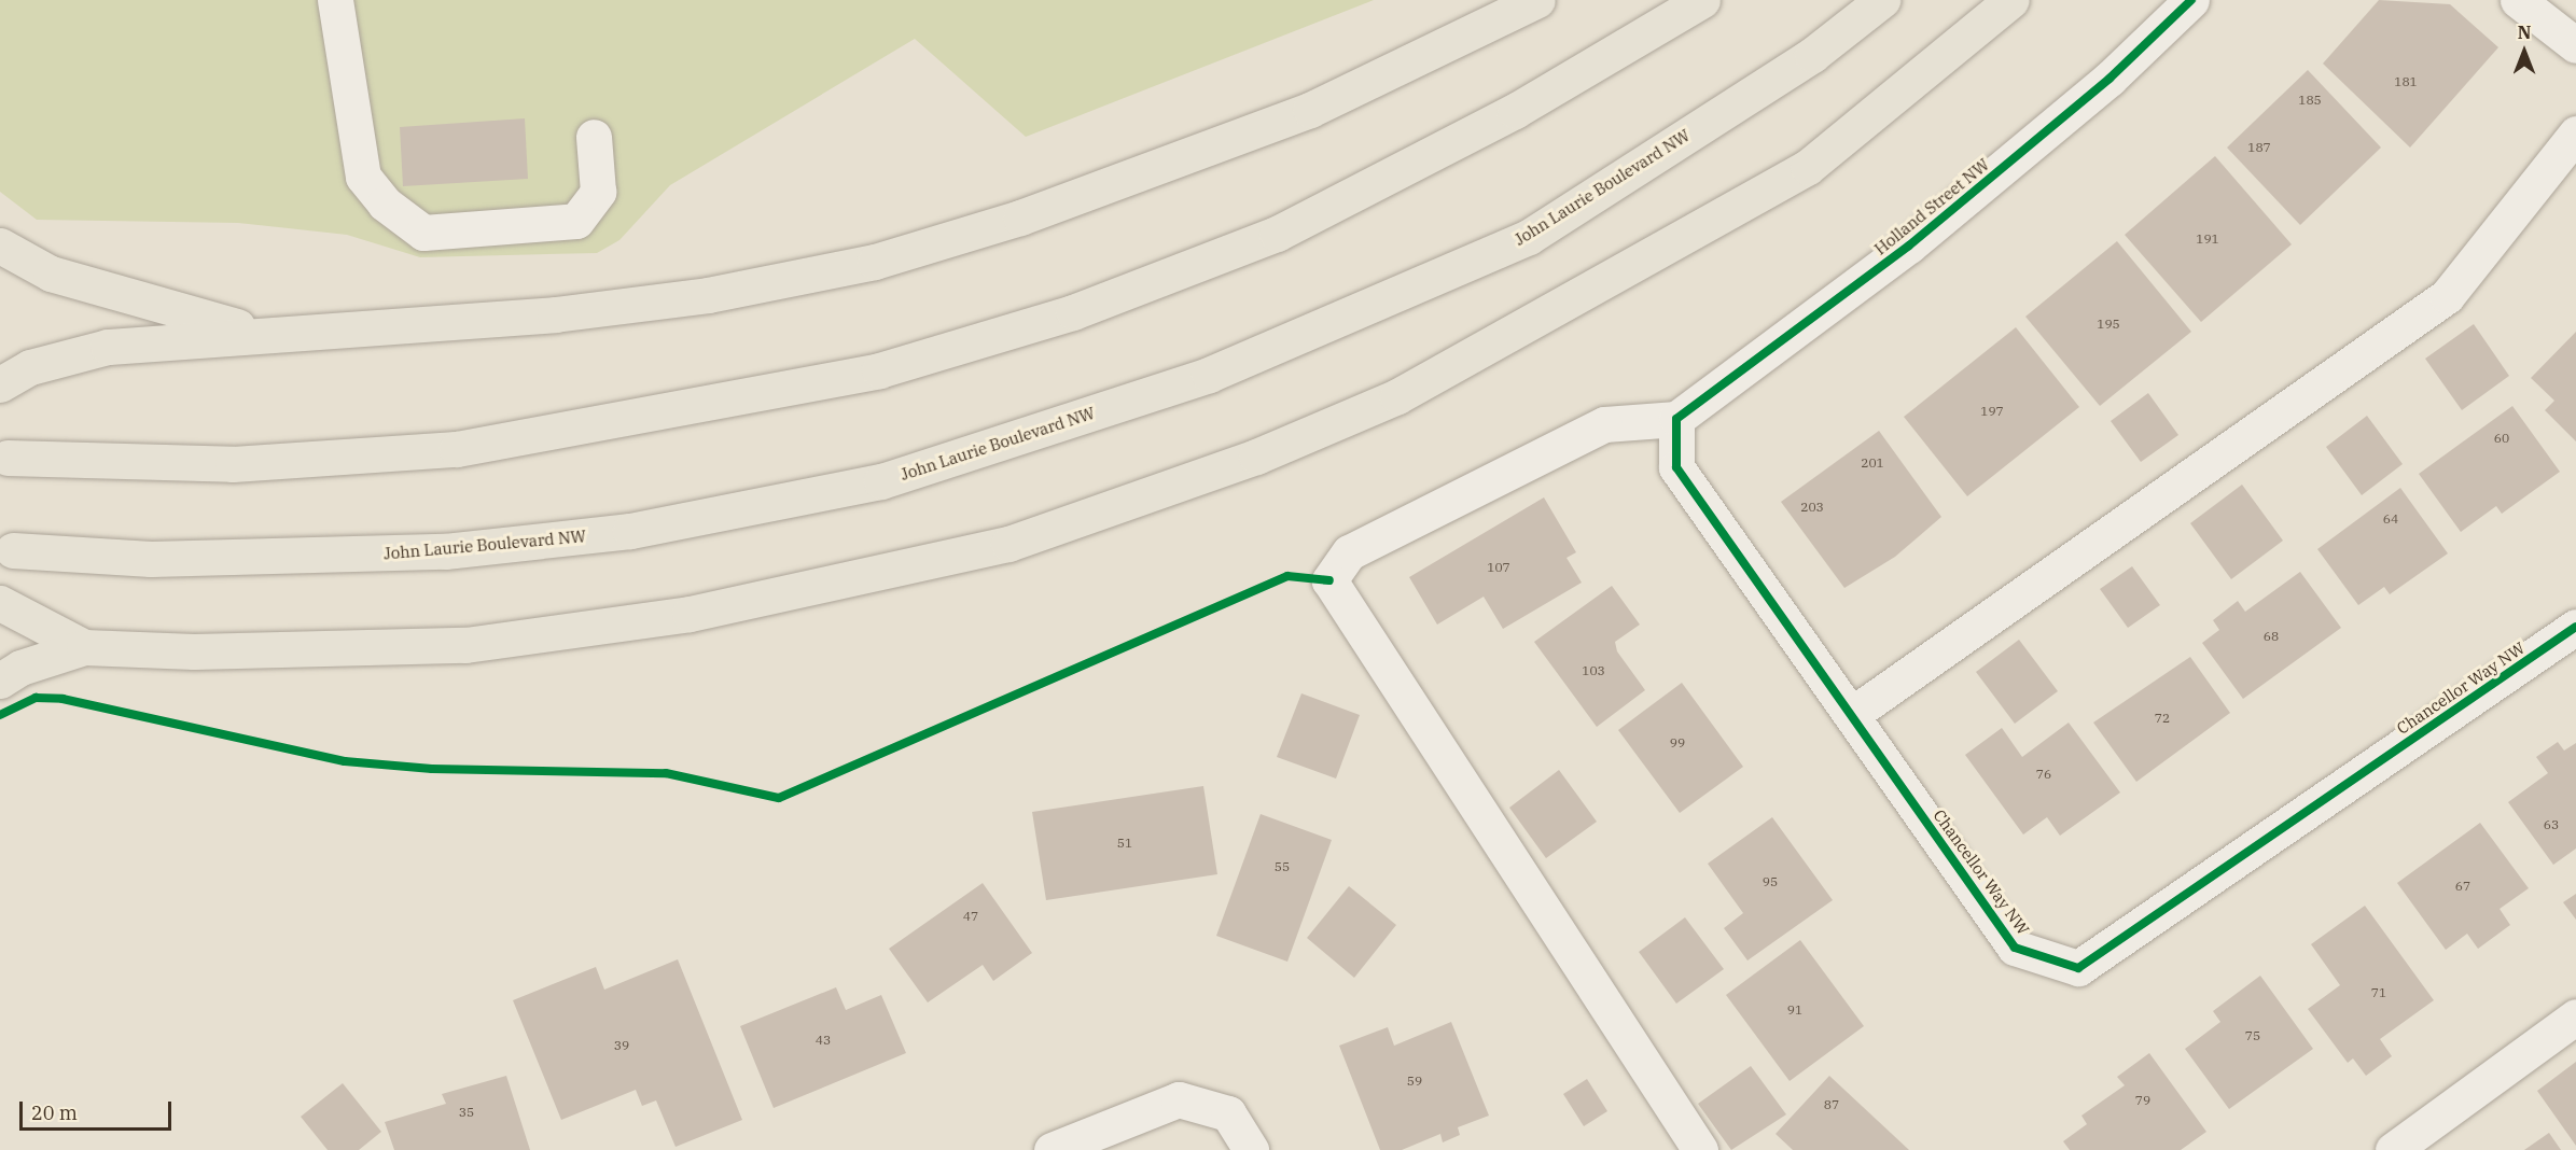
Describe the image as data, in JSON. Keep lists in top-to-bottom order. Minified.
{"streets":{"main road":["John Laurie Boulevard NW"],"street":["Holland Street NW","Chancellor Way NW"]},"crossings":[["Holland Street NW","Chancellor Way NW"]],"house_numbers":["181","185","187","191","195","197","60","201","203","64","107","68","103","72","99","76","63","51","55","95","67","47","71","91","75","43","39","59","79","87","35"],"scale_bar":"20 m","north":"top"}
